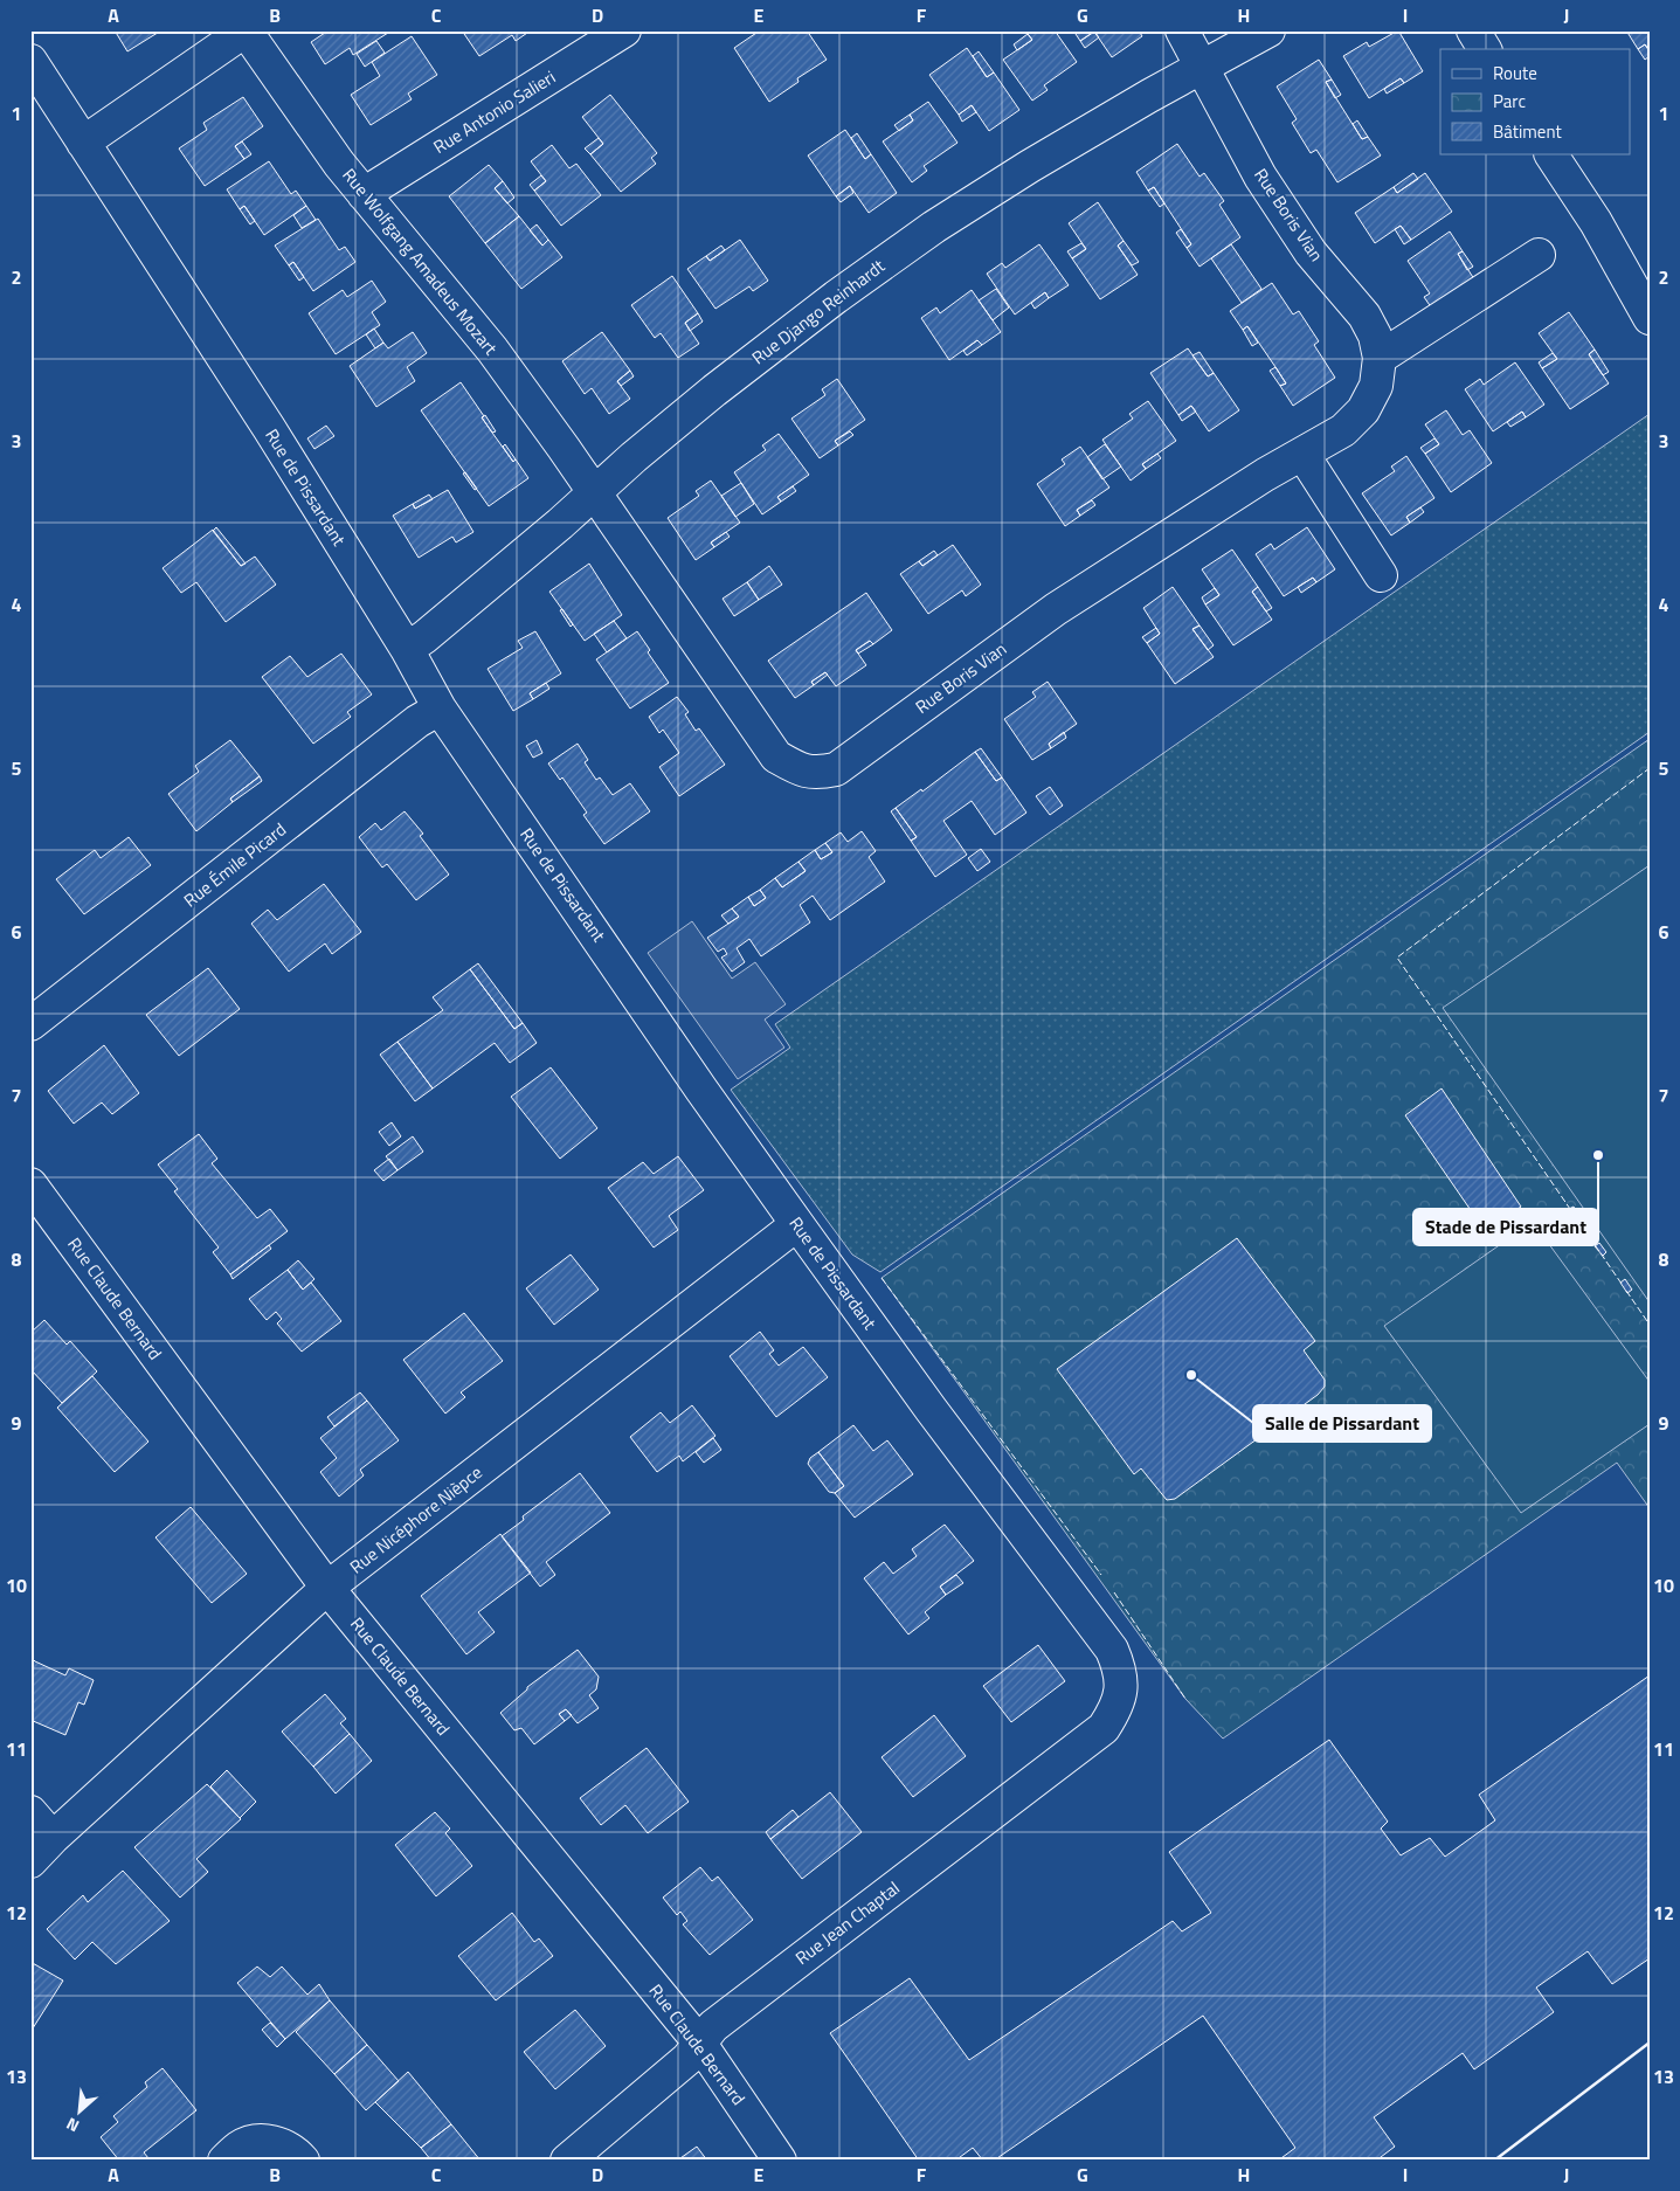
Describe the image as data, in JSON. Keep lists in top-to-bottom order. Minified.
{"streets":{"street":["Rue Antonio Salieri","Rue Boris Vian","Rue Wolfgang Amadeus Mozart","Rue Django Reinhardt","Rue de Pissardant","Rue Émile Picard","Rue Claude Bernard","Rue Nicéphore Nièpce","Rue Jean Chaptal"]},"crossings":[["Rue Antonio Salieri","Rue Wolfgang Amadeus Mozart"],["Rue Boris Vian","Rue Wolfgang Amadeus Mozart"],["Rue Boris Vian","Rue Django Reinhardt"],["Rue Wolfgang Amadeus Mozart","Rue Django Reinhardt"],["Rue Django Reinhardt","Rue de Pissardant"],["Rue de Pissardant","Rue Émile Picard"],["Rue de Pissardant","Rue Nicéphore Nièpce"],["Rue de Pissardant","Rue Jean Chaptal"],["Rue Claude Bernard","Rue Nicéphore Nièpce"],["Rue Claude Bernard","Rue Jean Chaptal"]],"places":["Stade de Pissardant","Salle de Pissardant"],"legend":["Route","Parc","Bâtiment"],"north":"bottom left","grid":{"columns":["A","B","C","D","E","F","G","H","I","J"],"rows":["1","2","3","4","5","6","7","8","9","10","11","12","13"]}}
